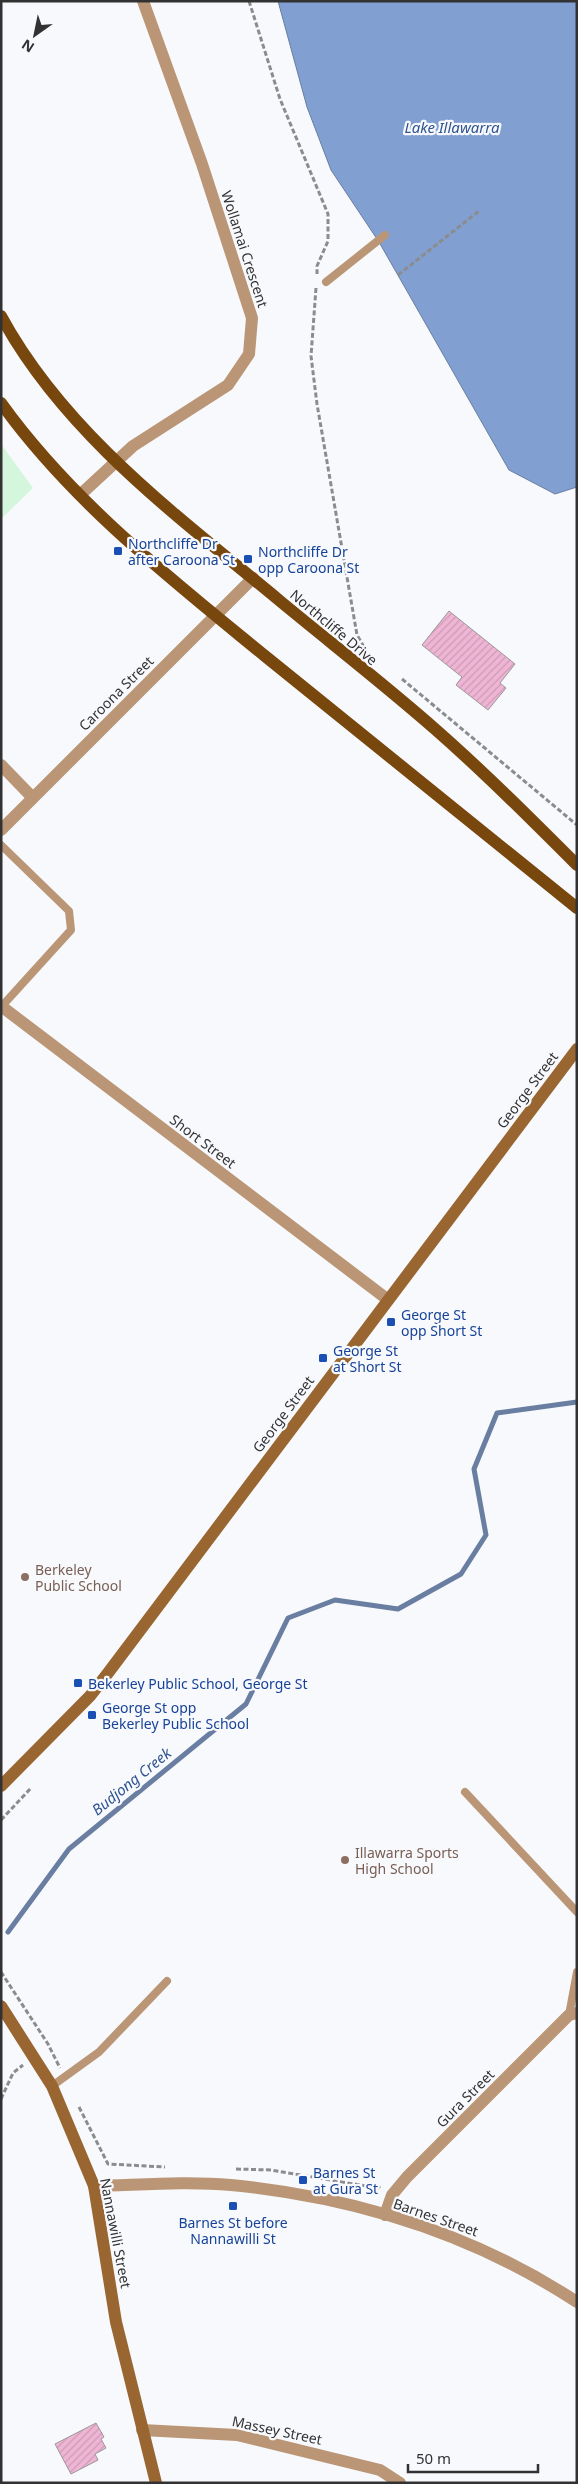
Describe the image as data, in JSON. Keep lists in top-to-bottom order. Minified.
{"streets":{"main road":["Northcliffe Drive","George Street","Nannawilli Street"],"street":["Wollamai Crescent","Caroona Street","Short Street","Gura Street","Barnes Street","Massey Street"]},"crossings":[["Wollamai Crescent","Northcliffe Drive"],["Northcliffe Drive","Caroona Street"],["George Street","Short Street"],["Gura Street","Barnes Street"],["Barnes Street","Nannawilli Street"],["Nannawilli Street","Massey Street"]],"water":["Lake Illawarra","Budjong Creek"],"places":{"transit":["Northcliffe Dr after Caroona St","Northcliffe Dr opp Caroona St","George St opp Short St","George St at Short St","Bekerley Public School, George St","George St opp Bekerley Public School","Barnes St at Gura St","Barnes St before Nannawilli St"],"other":["Berkeley Public School","Illawarra Sports High School"]},"scale_bar":"50 m","north":"bottom left"}
